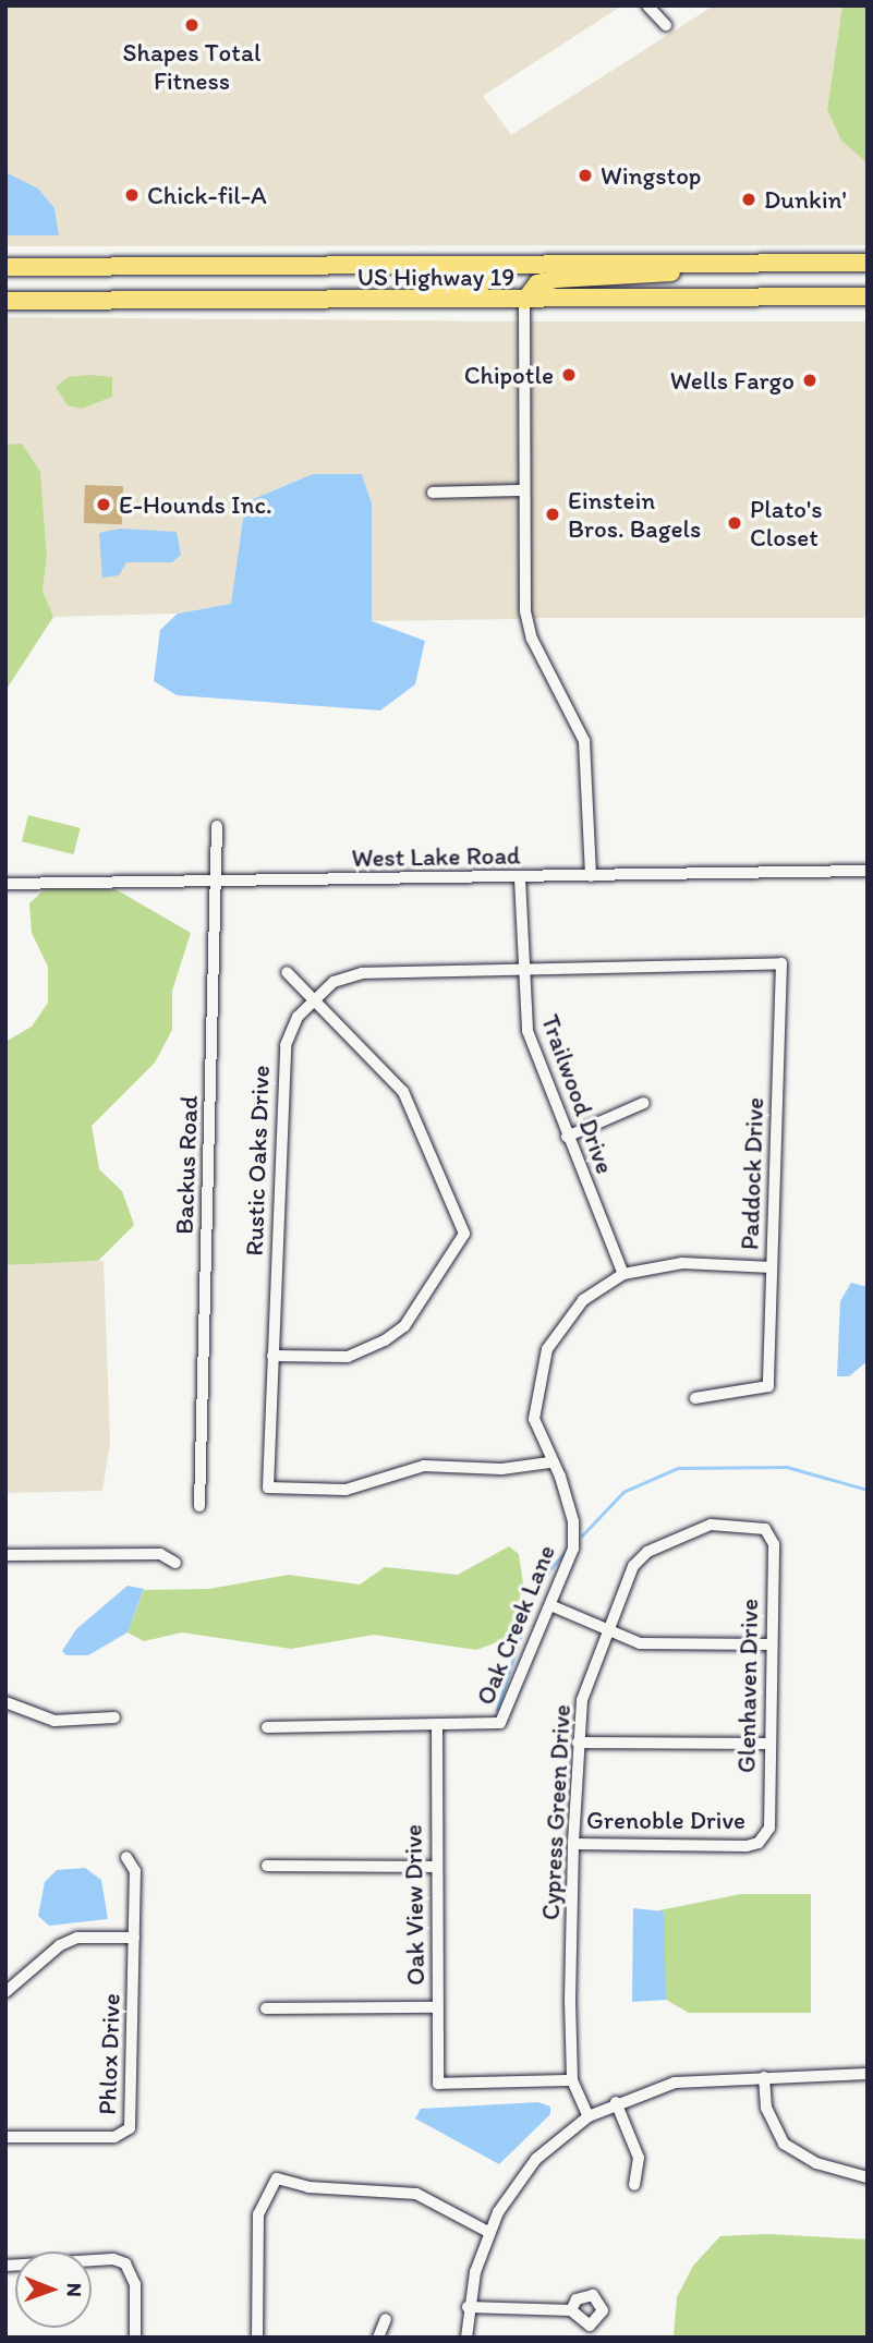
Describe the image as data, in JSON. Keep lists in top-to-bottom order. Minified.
{"streets":{"highway":["US Highway 19"],"street":["West Lake Road","Trailwood Drive","Rustic Oaks Drive","Backus Road","Paddock Drive","Oak Creek Lane","Glenhaven Drive","Cypress Green Drive","Grenoble Drive","Oak View Drive","Phlox Drive"]},"crossings":[["West Lake Road","Trailwood Drive"],["West Lake Road","Backus Road"],["Trailwood Drive","Rustic Oaks Drive"],["Trailwood Drive","Oak Creek Lane"],["Rustic Oaks Drive","Paddock Drive"],["Rustic Oaks Drive","Oak Creek Lane"],["Paddock Drive","Oak Creek Lane"],["Oak Creek Lane","Oak View Drive"],["Glenhaven Drive","Cypress Green Drive"],["Glenhaven Drive","Grenoble Drive"],["Cypress Green Drive","Grenoble Drive"],["Cypress Green Drive","Oak View Drive"]],"places":["Shapes Total Fitness","Wingstop","Chick-fil-A","Dunkin'","Chipotle","Wells Fargo","E-Hounds Inc.","Einstein Bros. Bagels","Plato's Closet"],"north":"right"}
